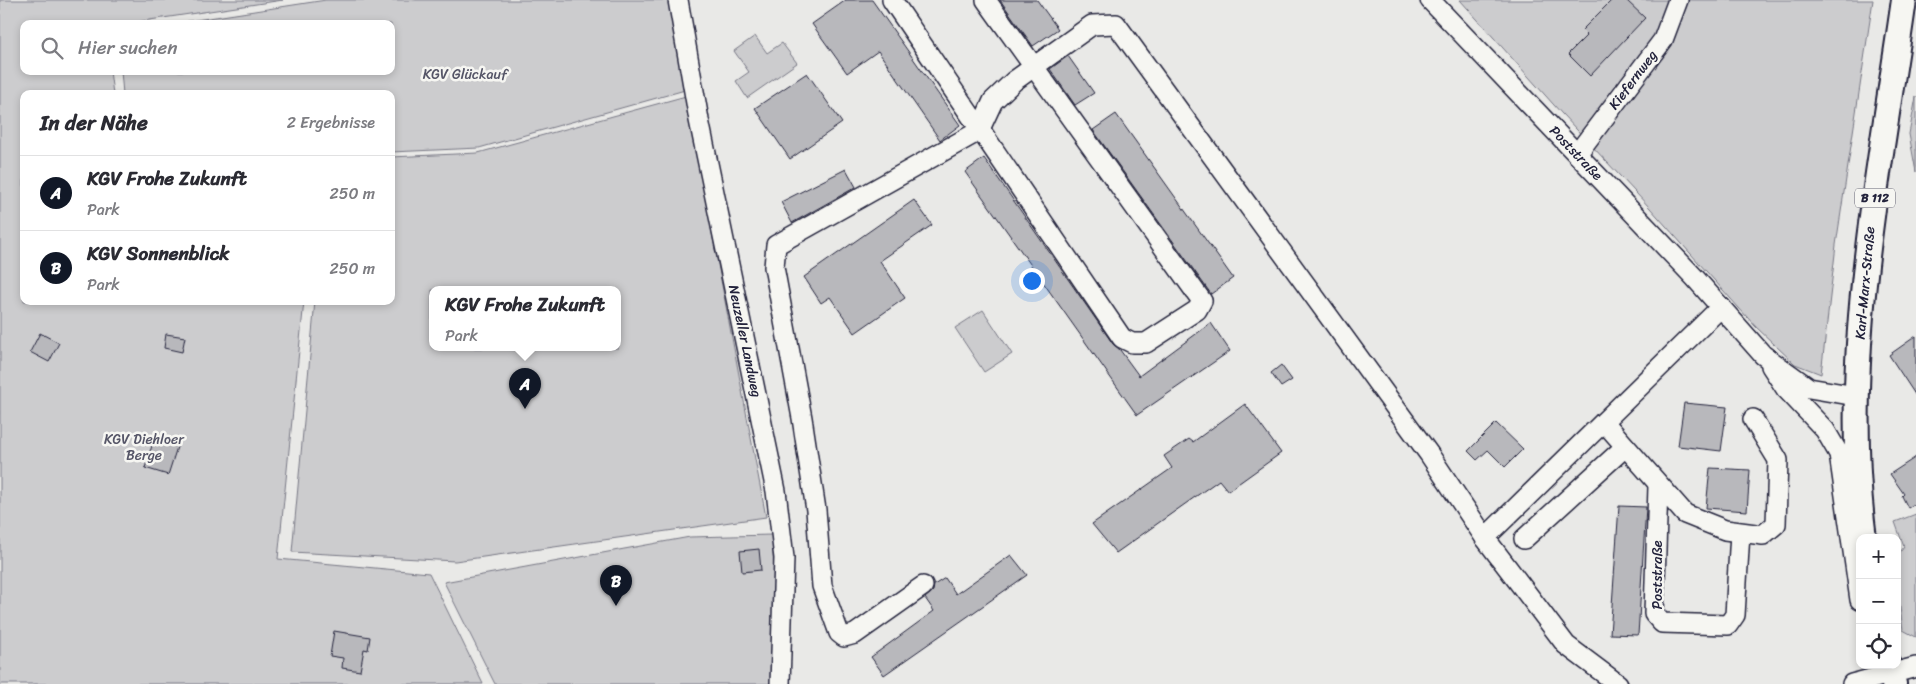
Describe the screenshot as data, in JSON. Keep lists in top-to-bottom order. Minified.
{"streets":{"main road":["B 112","Karl-Marx-Straße"],"street":["Kiefernweg","Poststraße","Neuzeller Landweg"]},"crossings":[["Kiefernweg","Poststraße"],["Poststraße","Karl-Marx-Straße"]],"parks":["KGV Glückauf","KGV Diehloer Berge"],"page":{"search":"Hier suchen","heading":["In der Nähe","2 Ergebnisse"],"list":[{"mark":"A","name":"KGV Frohe Zukunft","note":"Park","value":"250 m"},{"mark":"B","name":"KGV Sonnenblick","note":"Park","value":"250 m"}],"popup":["KGV Frohe Zukunft","Park"],"pins":["A","B"],"map_buttons":["+","−"]}}
